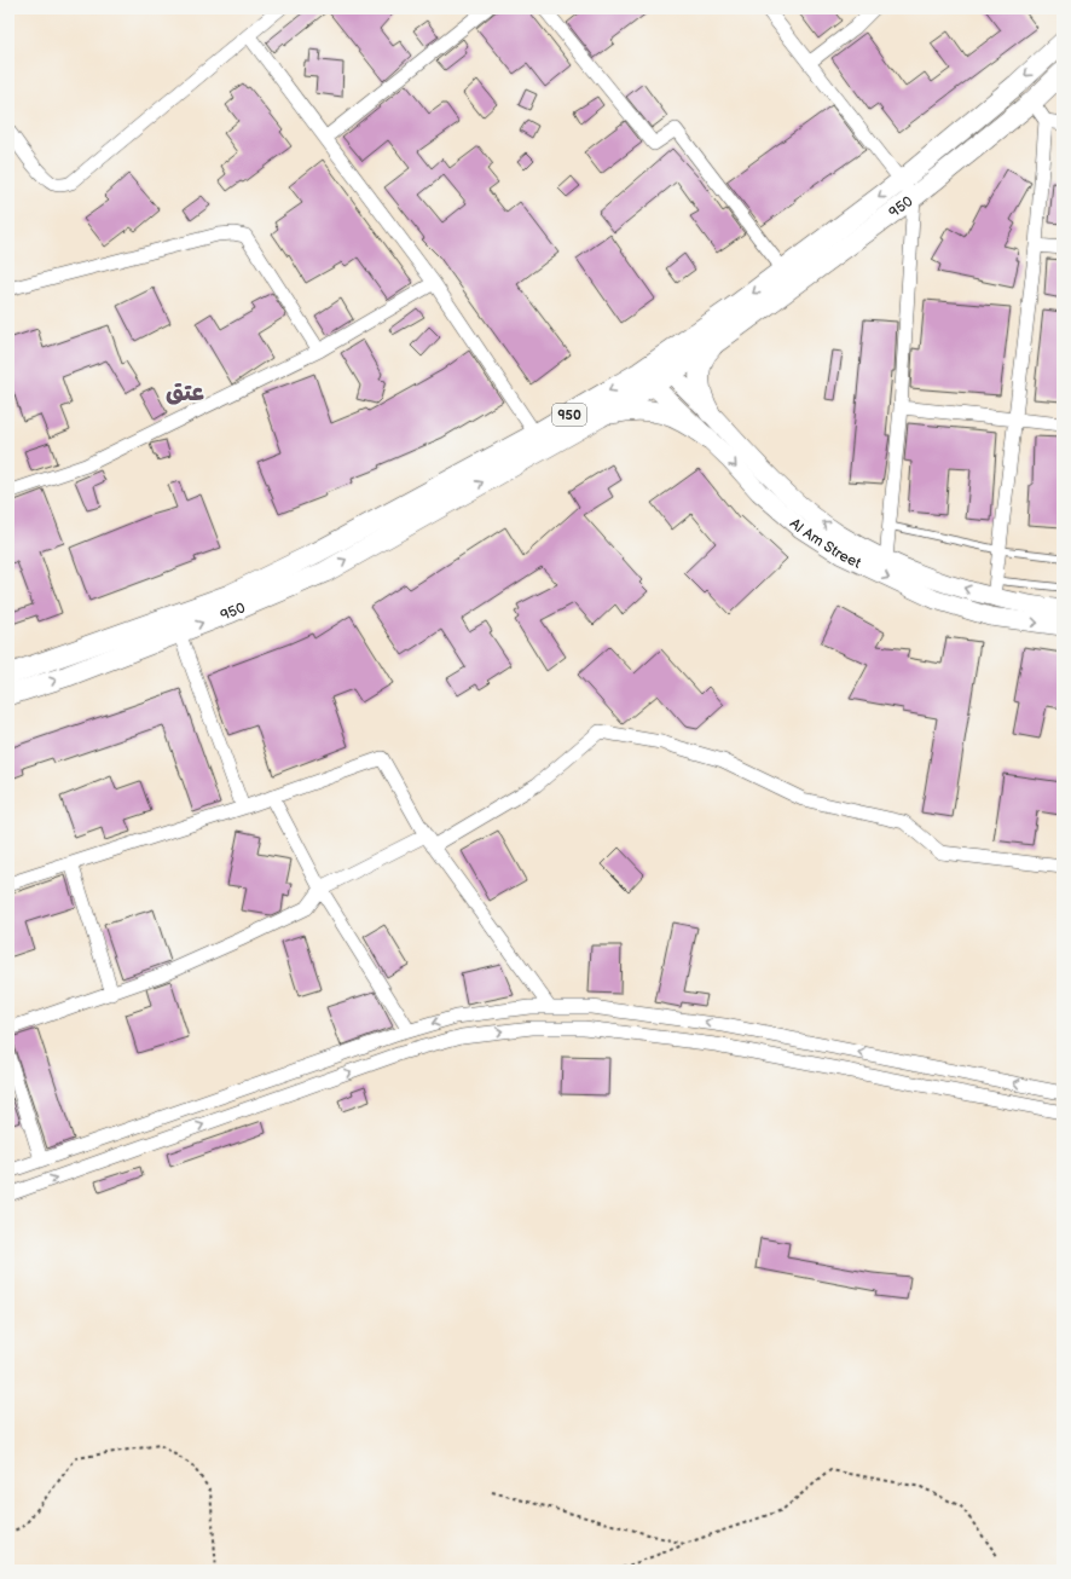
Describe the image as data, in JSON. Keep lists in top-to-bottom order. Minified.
{"streets":{"main road":["950","Al Am Street"]},"crossings":[["950","Al Am Street"]],"districts":["عتق"]}
